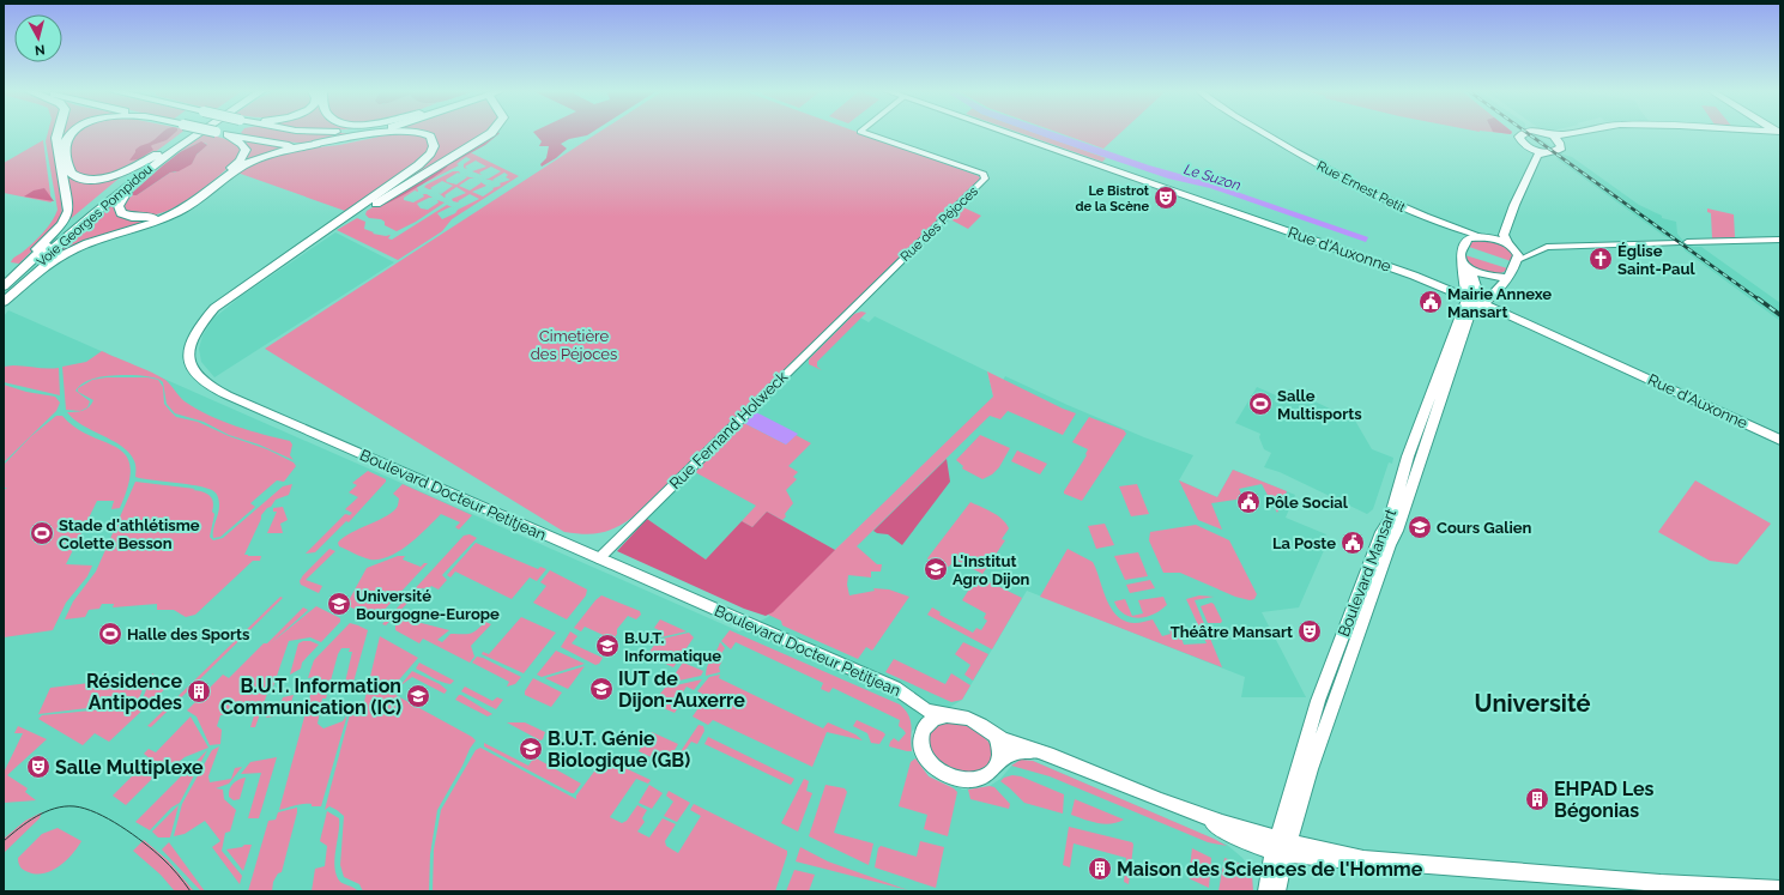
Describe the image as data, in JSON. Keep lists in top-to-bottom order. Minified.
{"streets":{"highway":["Voie Georges Pompidou"],"main road":["Rue d'Auxonne","Boulevard Docteur Petitjean","Boulevard Mansart"],"street":["Rue Ernest Petit","Rue des Péjoces","Rue Fernand Holweck"]},"crossings":[["Rue des Péjoces","Rue Fernand Holweck"],["Rue d'Auxonne","Boulevard Mansart"],["Rue Fernand Holweck","Boulevard Docteur Petitjean"]],"districts":["Université"],"water":["Le Suzon"],"parks":["Cimetière des Péjoces"],"places":{"theatre":["Le Bistrot de la Scène","Théâtre Mansart","Salle Multiplexe"],"church":["Église Saint-Paul"],"public building":["Mairie Annexe Mansart","Pôle Social","La Poste"],"sports":["Salle Multisports","Stade d'athlétisme Colette Besson","Halle des Sports"],"school or university":["Cours Galien","L'Institut Agro Dijon","Université Bourgogne-Europe","B.U.T. Informatique","IUT de Dijon-Auxerre","B.U.T. Information Communication (IC)","B.U.T. Génie Biologique (GB)"],"building":["Résidence Antipodes","EHPAD Les Bégonias","Maison des Sciences de l'Homme"]},"north":"bottom"}
